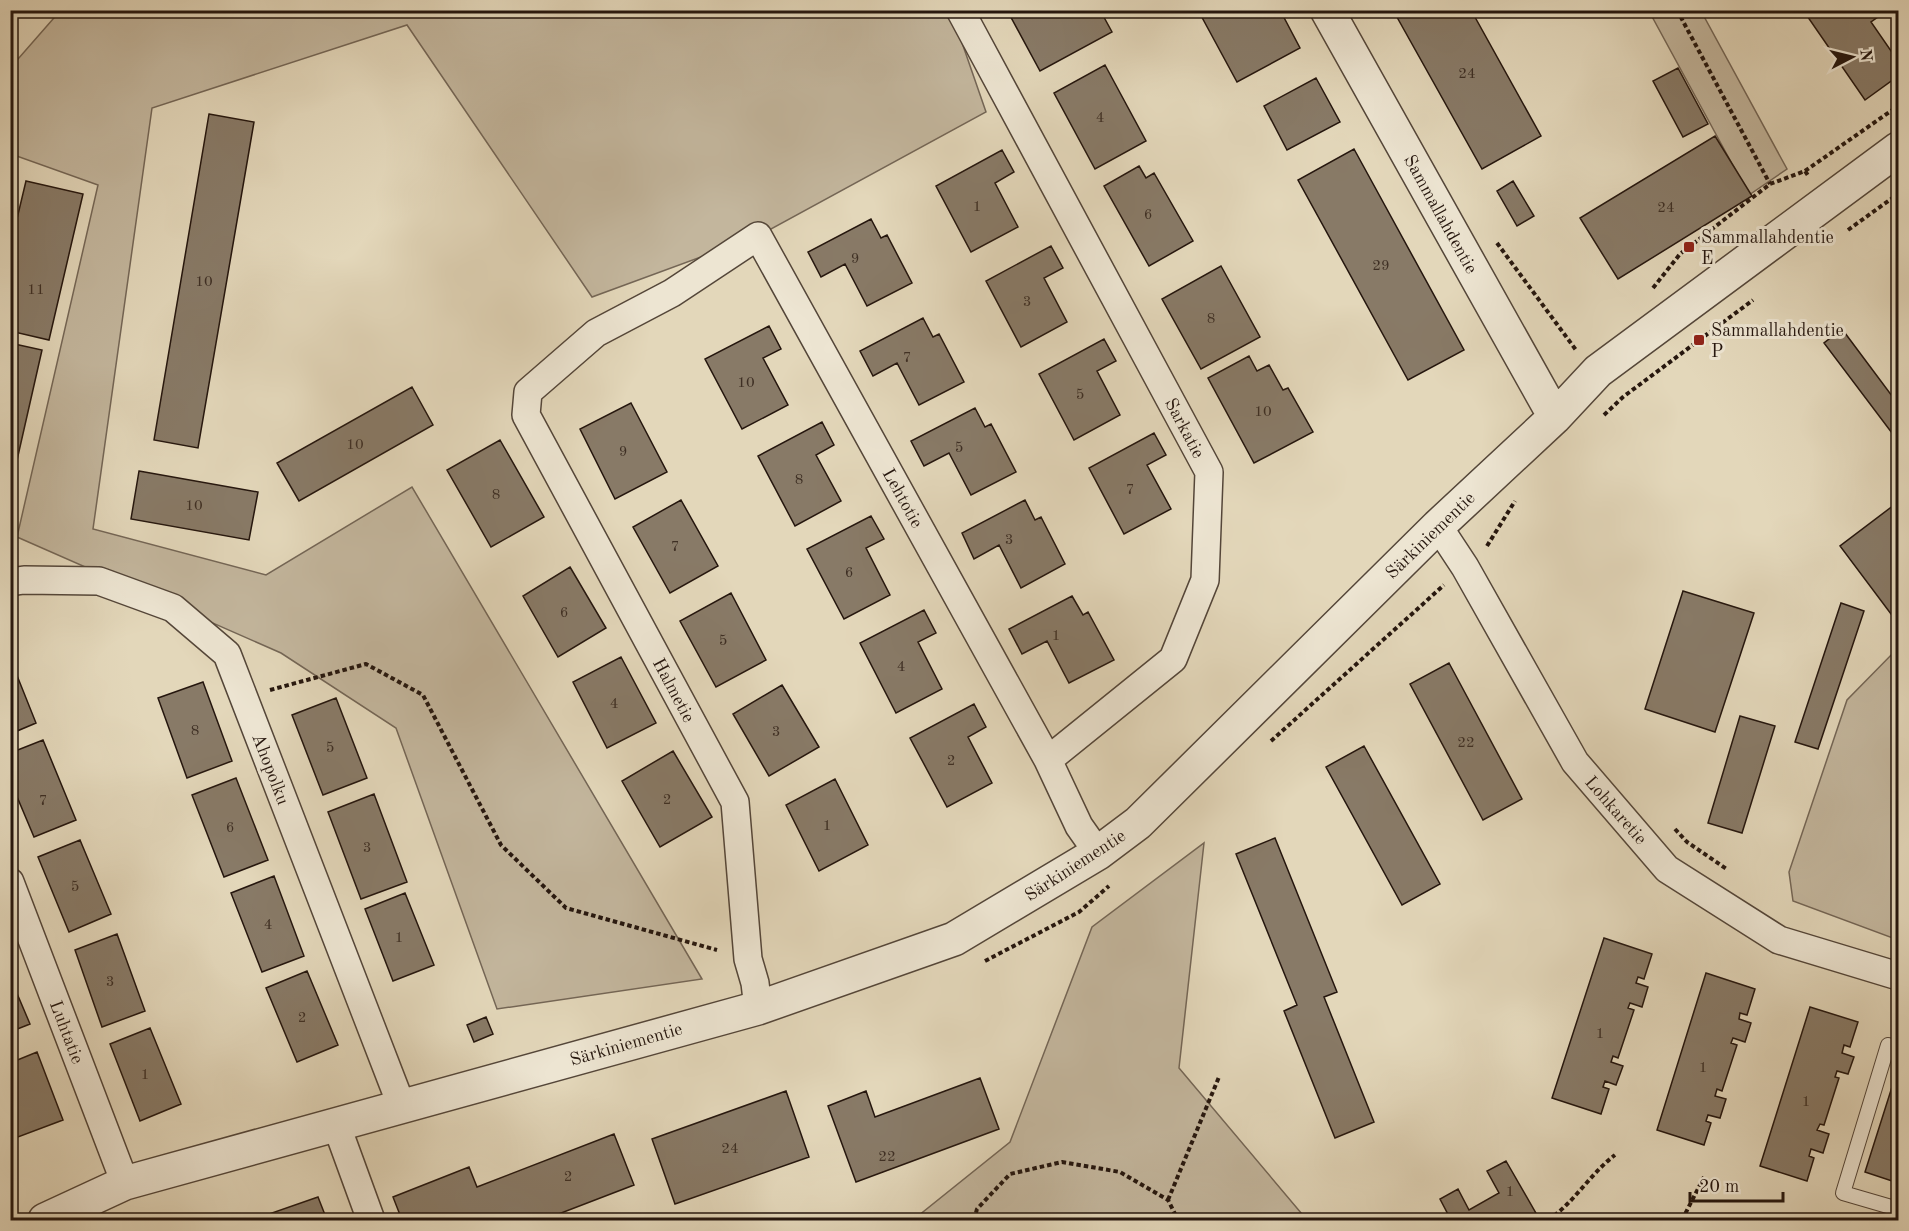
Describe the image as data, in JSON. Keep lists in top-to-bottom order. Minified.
{"streets":{"street":["Sammallahdentie","Sarkatie","Lehtotie","Särkiniementie","Halmetie","Ahopolku","Lohkaretie","Luhtatie"]},"crossings":[["Sammallahdentie","Särkiniementie"],["Sarkatie","Lehtotie"],["Lehtotie","Halmetie"],["Särkiniementie","Halmetie"],["Särkiniementie","Ahopolku"],["Särkiniementie","Lohkaretie"],["Särkiniementie","Luhtatie"]],"places":{"transit":["Sammallahdentie E","Sammallahdentie P"]},"house_numbers":["24","4","1","24","6","9","29","10","11","3","8","7","10","5","10","10","5","9","8","7","8","10","3","7","6","6","1","5","4","4","8","3","22","5","2","2","7","1","6","3","5","4","1","3","2","1","1","1","1","24","22","2","1"],"scale_bar":"20 m","north":"right"}
